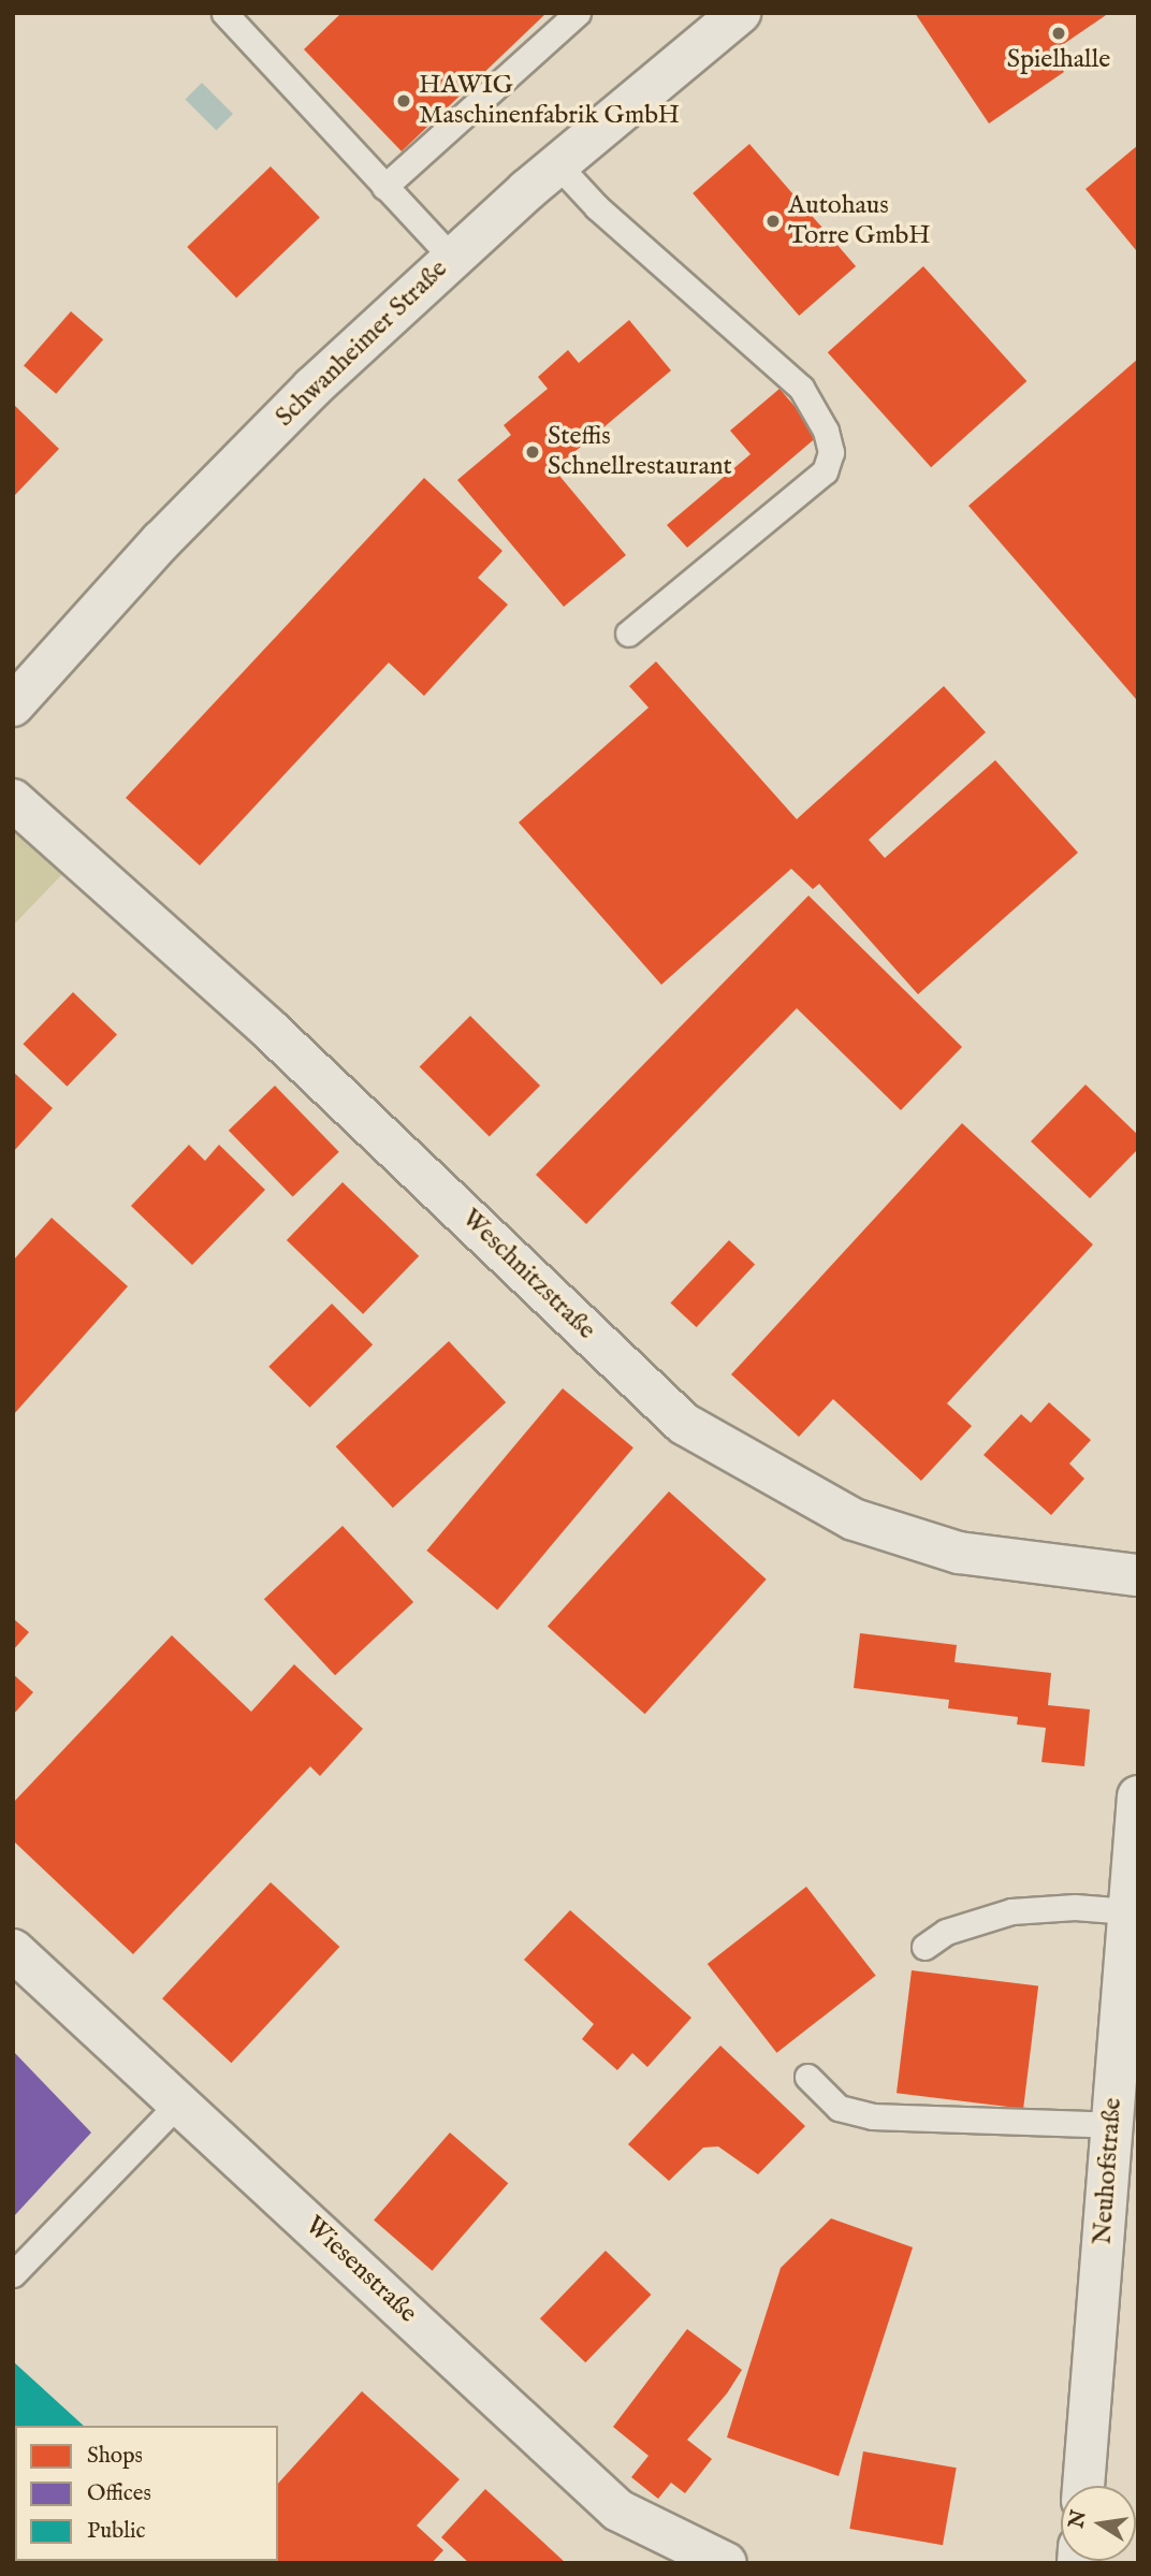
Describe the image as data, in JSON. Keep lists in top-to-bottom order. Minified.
{"streets":{"street":["Schwanheimer Straße","Weschnitzstraße","Neuhofstraße","Wiesenstraße"]},"places":["Spielhalle","HAWIG Maschinenfabrik GmbH","Autohaus Torre GmbH","Steffis Schnellrestaurant"],"legend":["Shops","Offices","Public"],"north":"left"}
